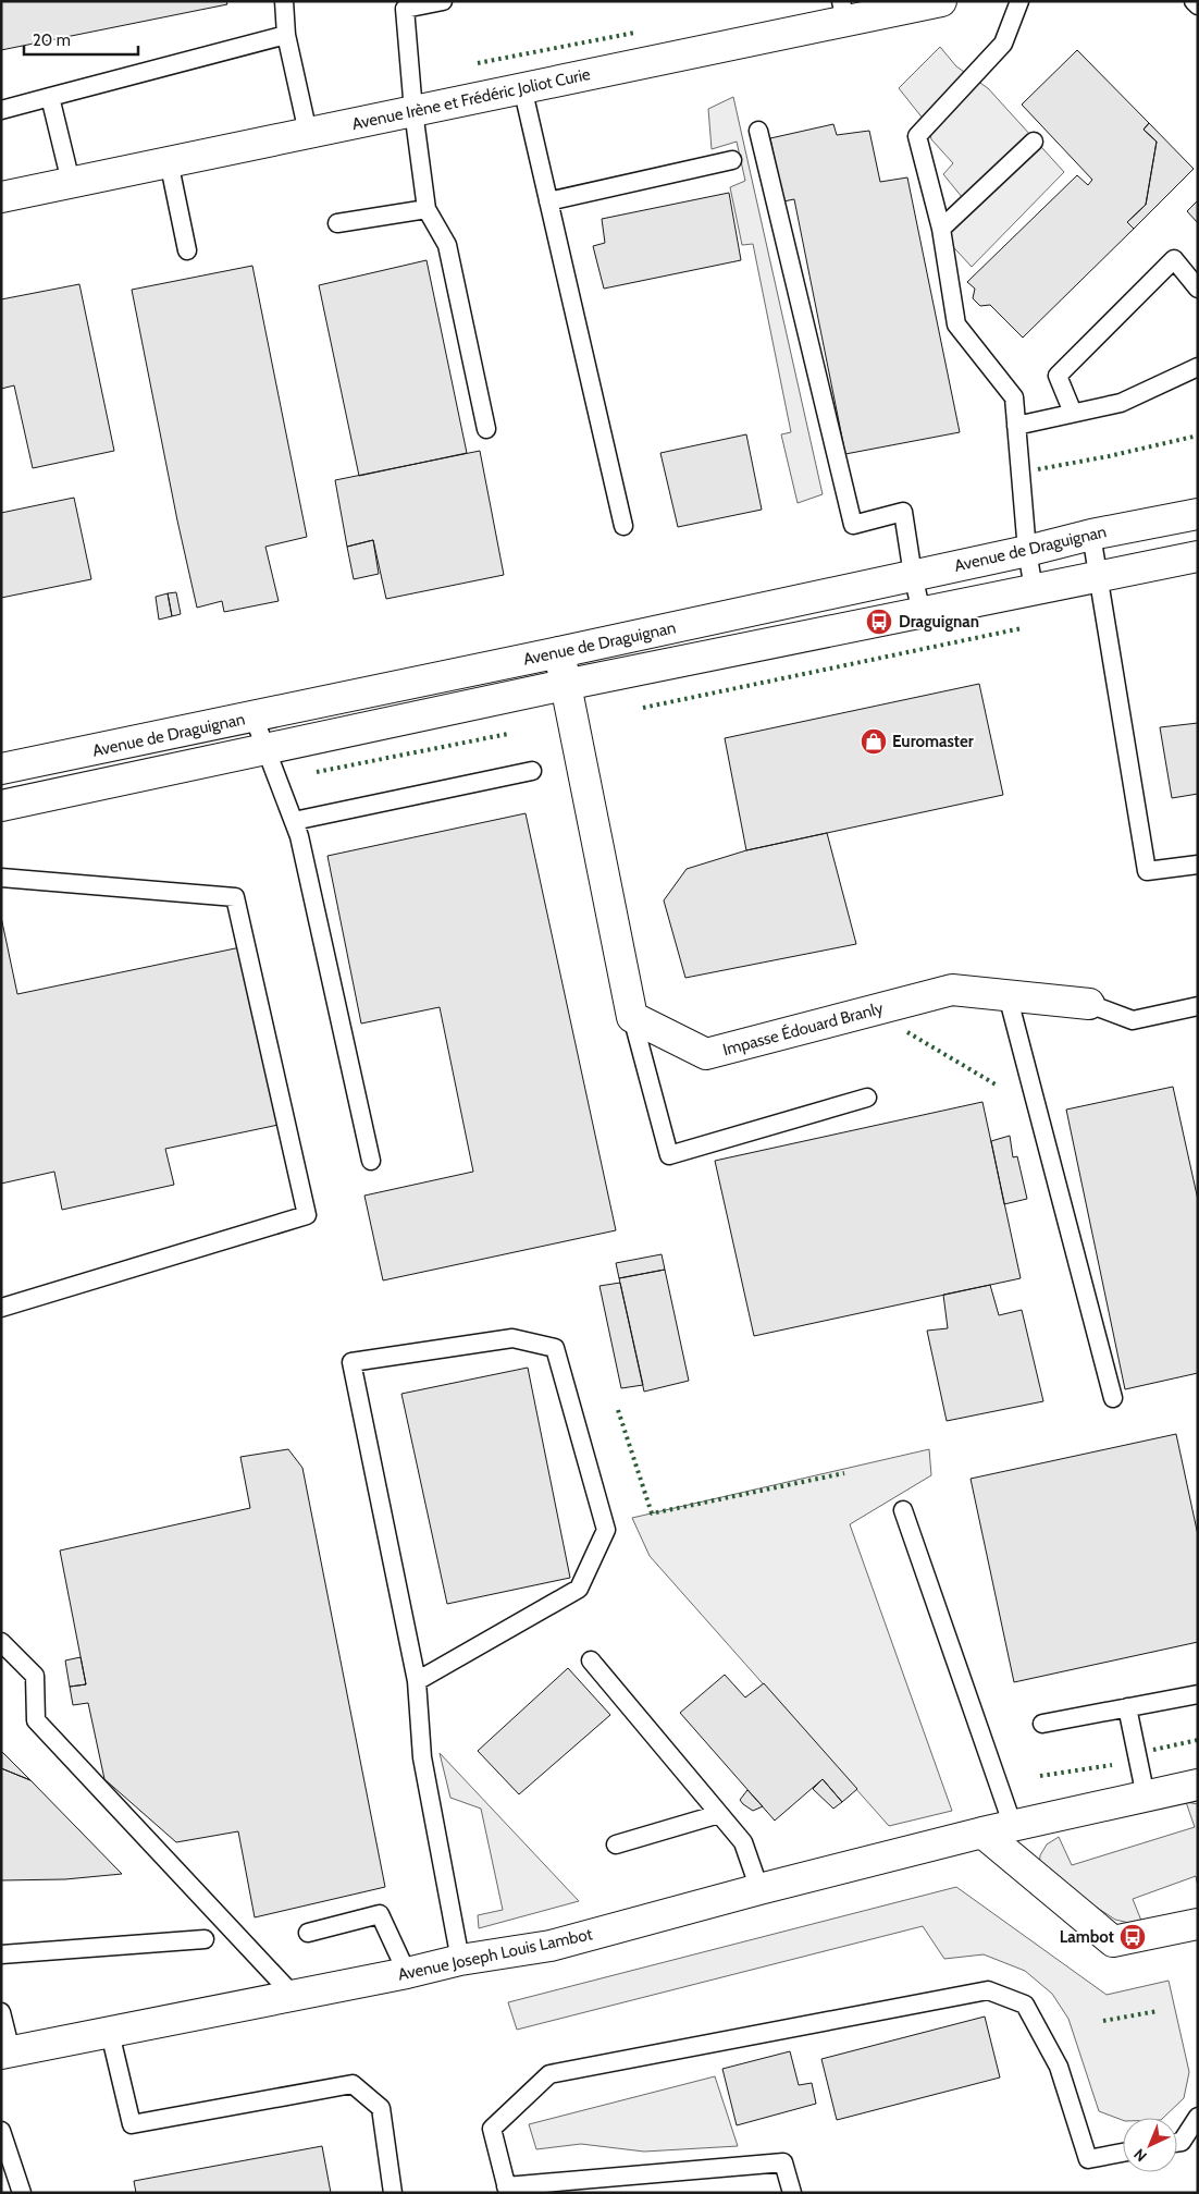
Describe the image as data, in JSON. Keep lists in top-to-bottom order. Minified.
{"streets":{"street":["Avenue Irène et Frédéric Joliot Curie","Avenue de Draguignan","Impasse Édouard Branly","Avenue Joseph Louis Lambot"]},"places":{"bus stop":["Draguignan","Lambot"],"shop":["Euromaster"]},"scale_bar":"20 m","north":"bottom left"}
